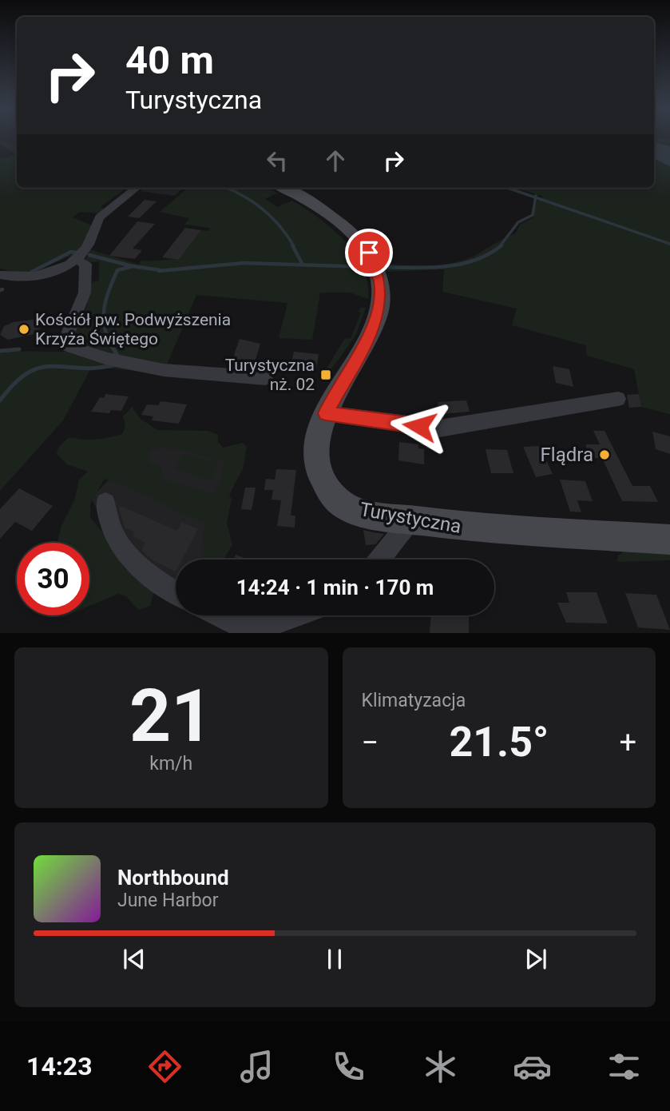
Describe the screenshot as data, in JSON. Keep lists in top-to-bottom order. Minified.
{"streets":{"street":["Turystyczna"]},"places":{"other":["Kościół pw. Podwyższenia Krzyża Świętego","Flądra"],"transit":["Turystyczna nż. 02"]},"page":{"turn":["40 m","Turystyczna"],"limit":"30","trip":"14:24 · 1 min · 170 m","tile":[["21","km/h"],"Klimatyzacja"],"heat":["−","21.5°","+"],"song":["Northbound","June Harbor"],"tabs":"14:23"}}
